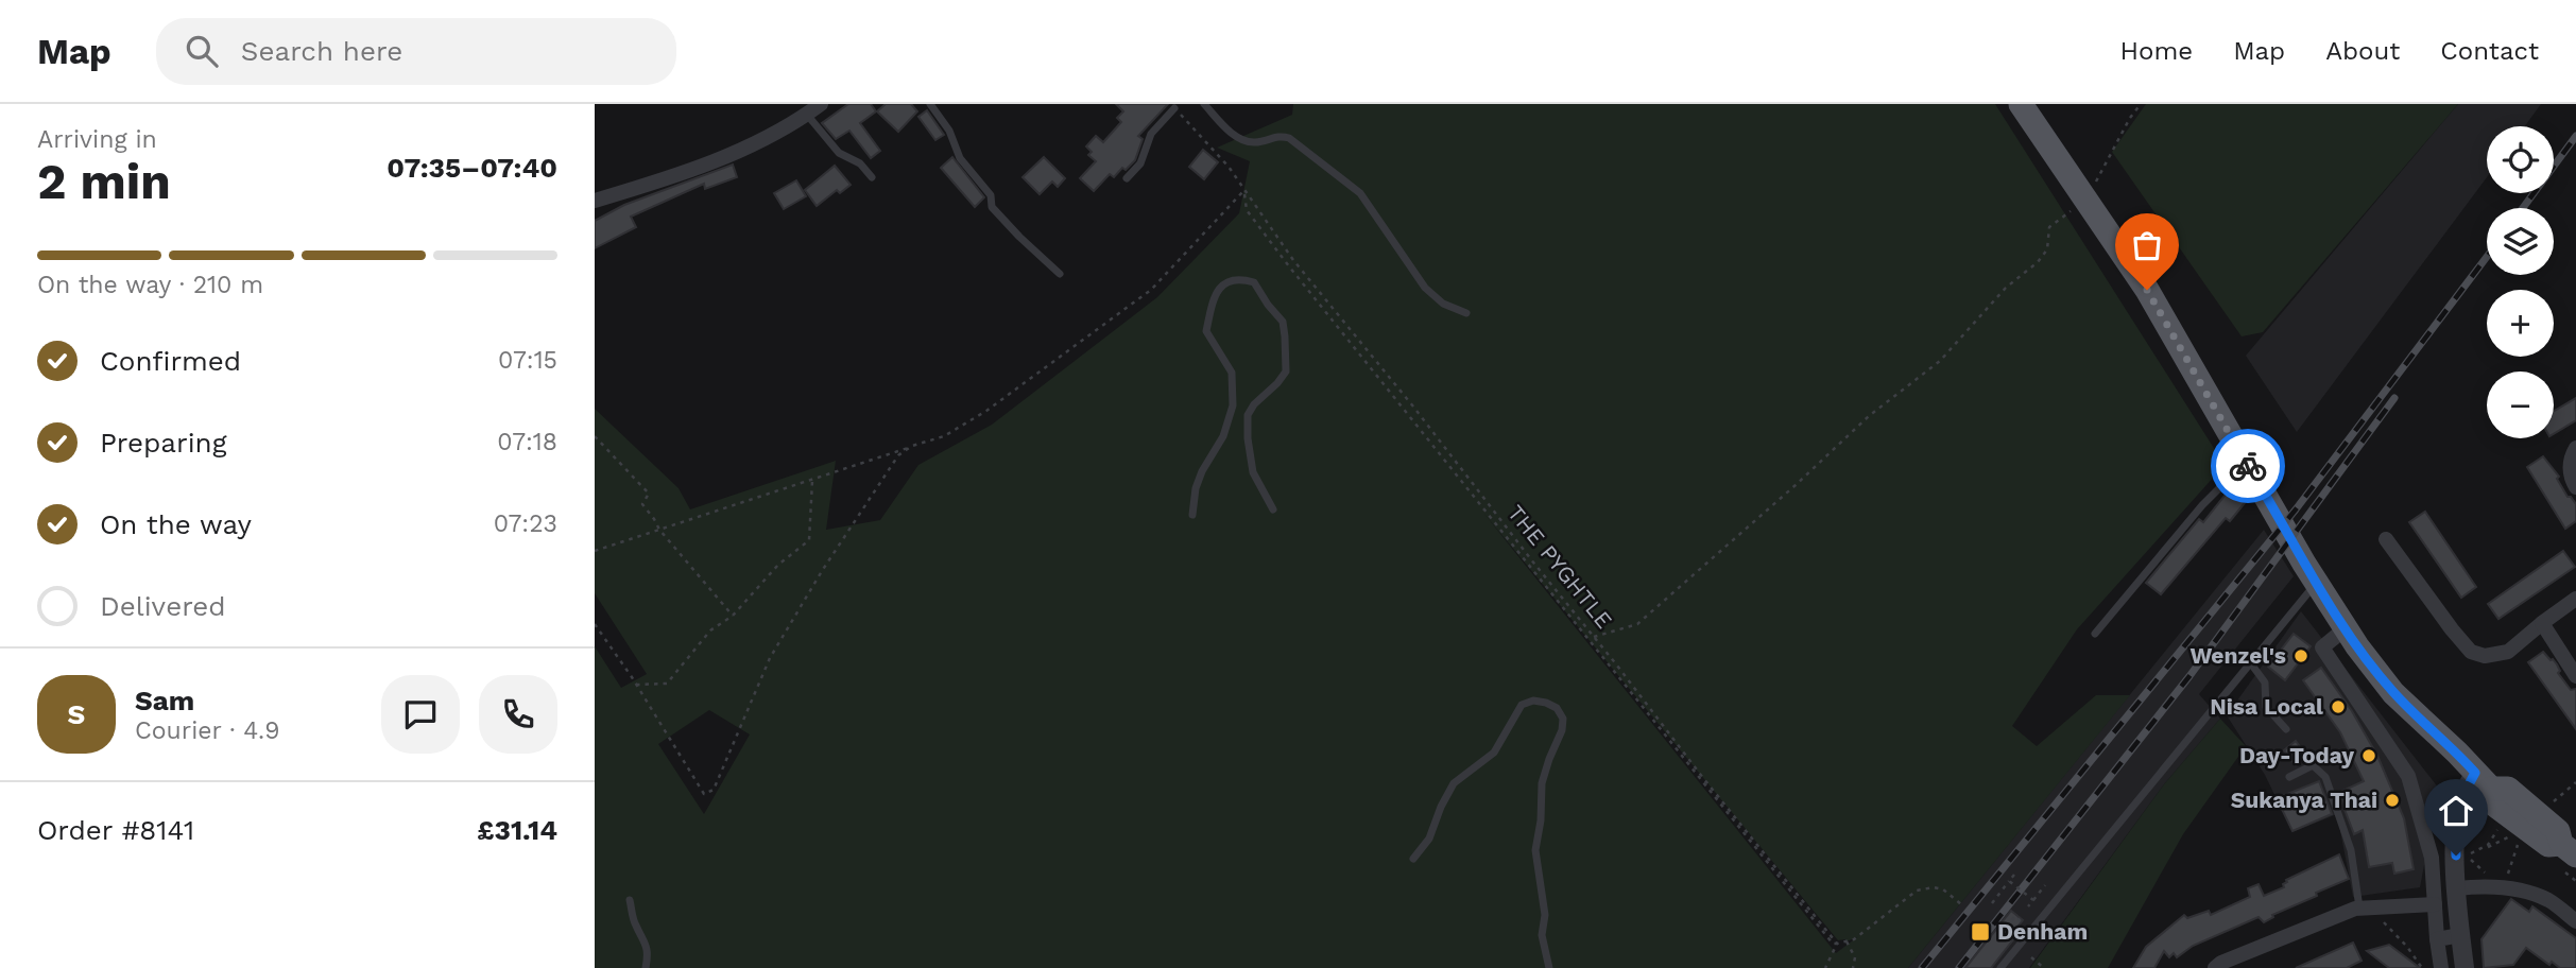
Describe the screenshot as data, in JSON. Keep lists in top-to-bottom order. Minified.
{"streets":{"path":["THE PYGHTLE"]},"places":{"other":["Wenzel's","Nisa Local","Day-Today","Sukanya Thai"],"transit":["Denham"]},"page":{"header":"Map","search":"Search here","nav":["Home","Map","About","Contact"],"heading":["2 min","Arriving in","07:35–07:40"],"panel":["Sam","Courier · 4.9","Order #8141","£31.14"],"map_buttons":["+","−"],"bar":"On the way · 210 m","list":[["Confirmed","07:15"],["Preparing","07:18"],["On the way","07:23"],"Delivered"],"round":"S"}}
